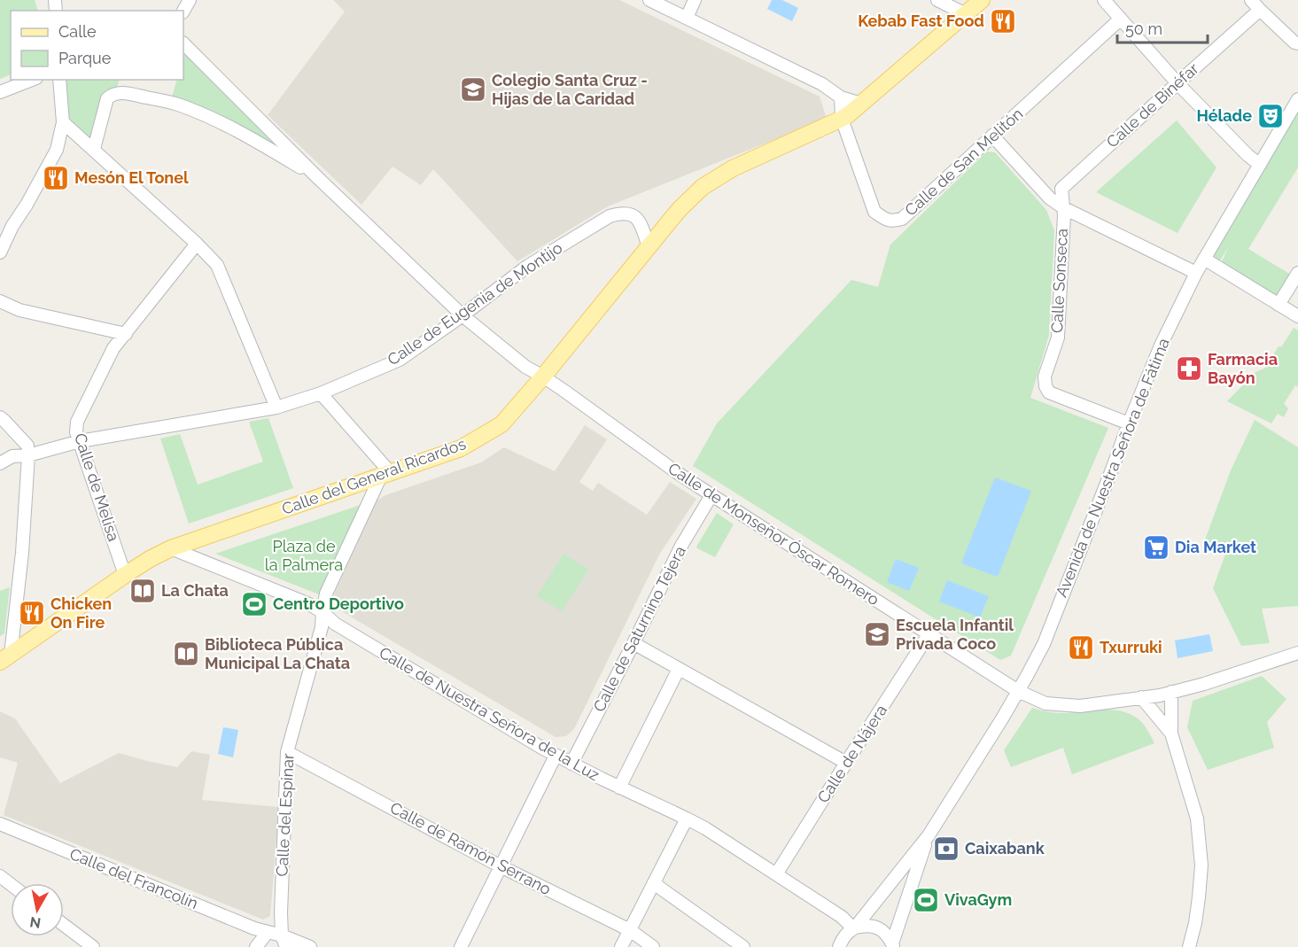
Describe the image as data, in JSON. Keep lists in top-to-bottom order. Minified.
{"streets":{"main road":["Calle del General Ricardos"],"street":["Calle de Binéfar","Calle de San Melitón","Calle Sonseca","Calle de Eugenia de Montijo","Avenida de Nuestra Señora de Fátima","Calle de Melisa","Calle de Monseñor Óscar Romero","Calle de Saturnino Tejera","Calle de Nuestra Señora de la Luz","Calle de Nájera","Calle del Espinar","Calle de Ramón Serrano","Calle del Francolín"]},"crossings":[["Calle de Binéfar","Calle Sonseca"],["Calle de San Melitón","Calle del General Ricardos"],["Calle Sonseca","Avenida de Nuestra Señora de Fátima"],["Calle de Eugenia de Montijo","Calle del General Ricardos"],["Calle de Eugenia de Montijo","Calle de Melisa"],["Calle de Eugenia de Montijo","Calle de Monseñor Óscar Romero"],["Avenida de Nuestra Señora de Fátima","Calle de Monseñor Óscar Romero"],["Avenida de Nuestra Señora de Fátima","Calle de Nuestra Señora de la Luz"],["Calle del General Ricardos","Calle de Melisa"],["Calle del General Ricardos","Calle de Monseñor Óscar Romero"],["Calle del General Ricardos","Calle de Nuestra Señora de la Luz"],["Calle del General Ricardos","Calle del Espinar"],["Calle de Monseñor Óscar Romero","Calle de Saturnino Tejera"],["Calle de Monseñor Óscar Romero","Calle de Nájera"],["Calle de Saturnino Tejera","Calle de Nuestra Señora de la Luz"],["Calle de Nuestra Señora de la Luz","Calle de Nájera"],["Calle de Nuestra Señora de la Luz","Calle del Espinar"],["Calle del Espinar","Calle de Ramón Serrano"],["Calle del Espinar","Calle del Francolín"]],"parks":["Plaza de la Palmera"],"places":{"restaurant":["Kebab Fast Food","Mesón El Tonel","Chicken On Fire","Txurruki"],"school or university":["Colegio Santa Cruz - Hijas de la Caridad","Escuela Infantil Privada Coco"],"theatre":["Hélade"],"pharmacy":["Farmacia Bayón"],"supermarket":["Dia Market"],"library":["La Chata","Biblioteca Pública Municipal La Chata"],"sports":["Centro Deportivo","VivaGym"],"bank":["Caixabank"]},"legend":["Calle","Parque"],"scale_bar":"50 m","north":"bottom"}
